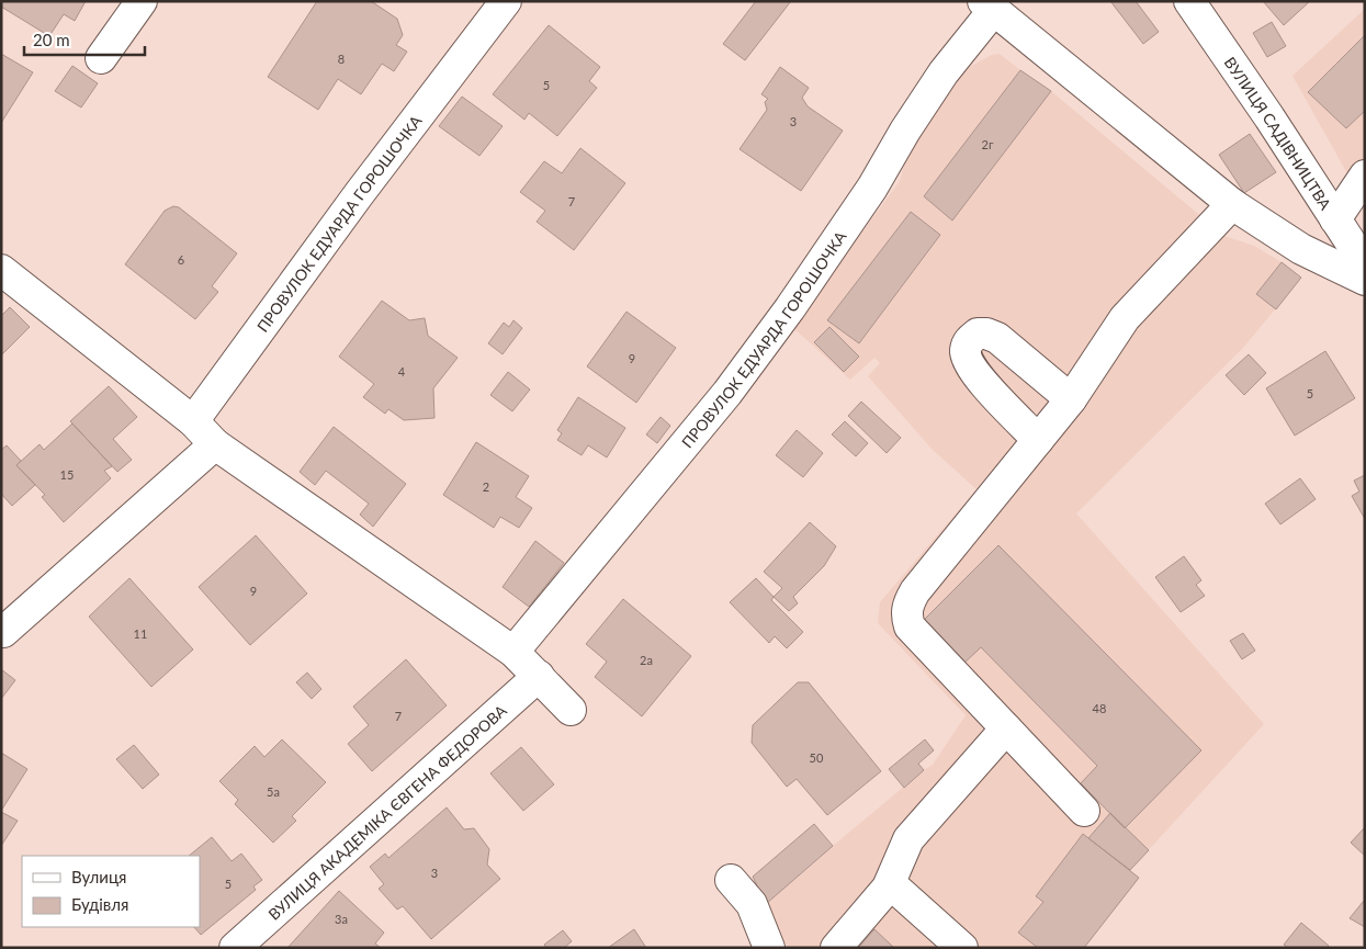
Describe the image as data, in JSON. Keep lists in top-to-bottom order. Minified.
{"streets":{"street":["ВУЛИЦЯ САДІВНИЦТВА","ПРОВУЛОК ЕДУАРДА ГОРОШОЧКА","ВУЛИЦЯ АКАДЕМІКА ЄВГЕНА ФЕДОРОВА"]},"house_numbers":["8","5","3","2г","7","6","9","4","5","15","2","9","11","2а","48","7","50","5а","3","5","3а"],"legend":["Вулиця","Будівля"],"scale_bar":"20 m"}
